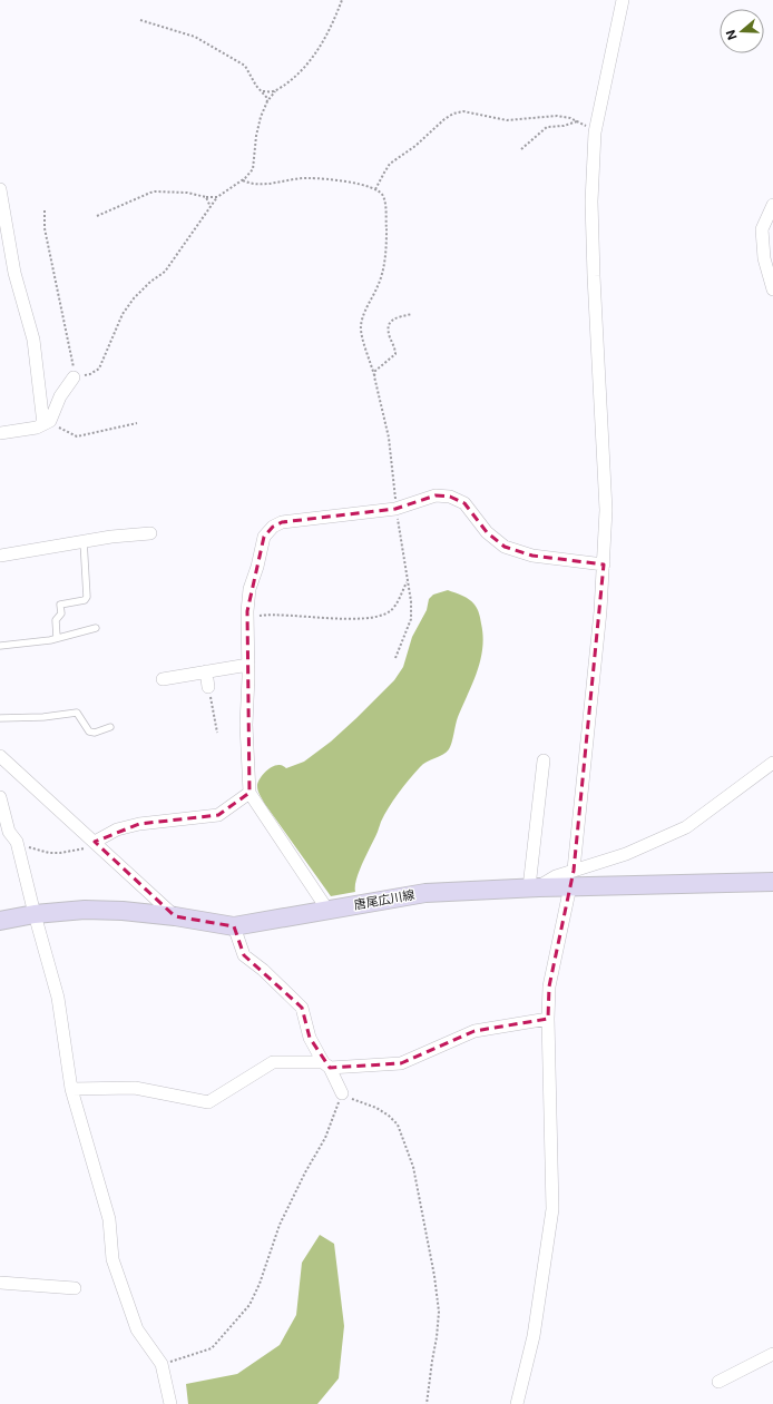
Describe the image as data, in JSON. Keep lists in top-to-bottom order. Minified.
{"streets":{"main road":["唐尾広川線"]},"north":"left"}
